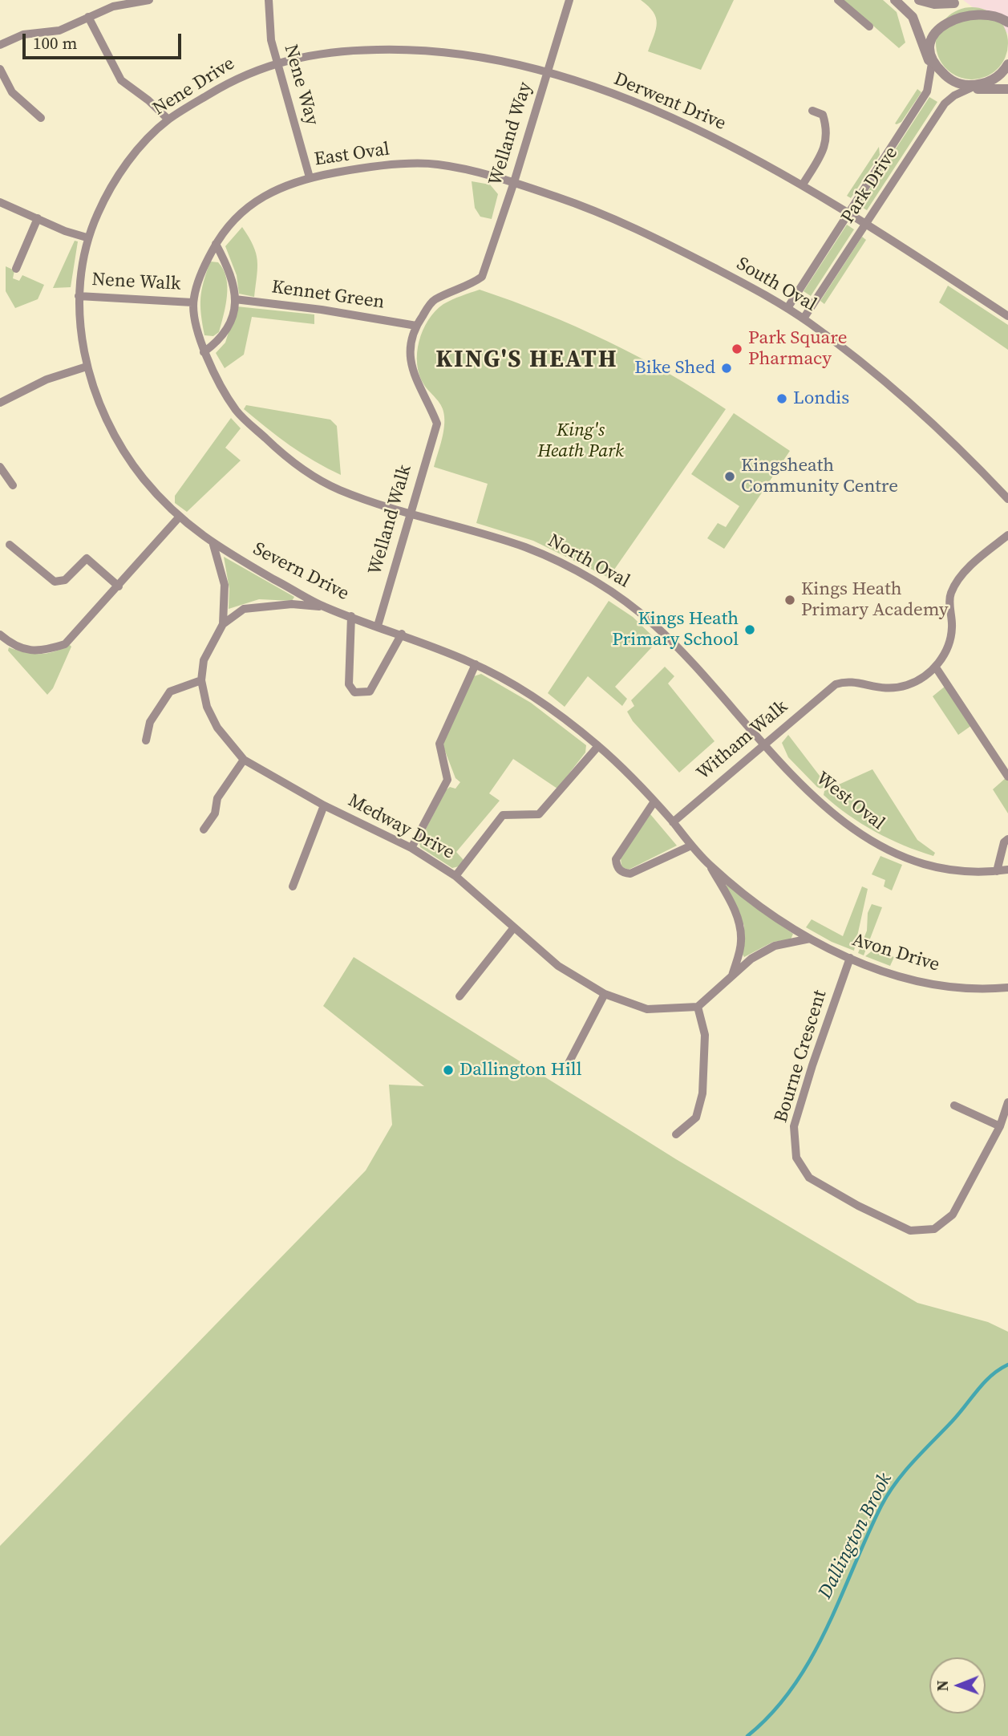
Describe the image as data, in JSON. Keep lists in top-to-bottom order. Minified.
{"streets":{"street":["Nene Way","Nene Drive","Derwent Drive","Welland Way","East Oval","Park Drive","Nene Walk","South Oval","Kennet Green","Welland Walk","North Oval","Severn Drive","Witham Walk","West Oval","Medway Drive","Avon Drive","Bourne Crescent"]},"crossings":[["Nene Way","Nene Drive"],["Nene Way","Derwent Drive"],["Nene Way","East Oval"],["Nene Drive","Derwent Drive"],["Nene Drive","Nene Walk"],["Nene Drive","Severn Drive"],["Derwent Drive","Welland Way"],["Derwent Drive","Park Drive"],["Welland Way","East Oval"],["Welland Way","South Oval"],["Welland Way","Kennet Green"],["Welland Way","Welland Walk"],["East Oval","Nene Walk"],["East Oval","South Oval"],["East Oval","Welland Walk"],["East Oval","North Oval"],["Park Drive","South Oval"],["Kennet Green","Welland Walk"],["Welland Walk","North Oval"],["Welland Walk","Severn Drive"],["North Oval","Witham Walk"],["North Oval","West Oval"],["Severn Drive","Medway Drive"],["Severn Drive","Avon Drive"],["Witham Walk","West Oval"],["Witham Walk","Avon Drive"],["Avon Drive","Bourne Crescent"]],"districts":["KING'S HEATH"],"water":["Dallington Brook"],"parks":["King's Heath Park"],"places":["Park Square Pharmacy","Bike Shed","Londis","Kingsheath Community Centre","Kings Heath Primary Academy","Kings Heath Primary School","Dallington Hill"],"scale_bar":"100 m","north":"left"}
